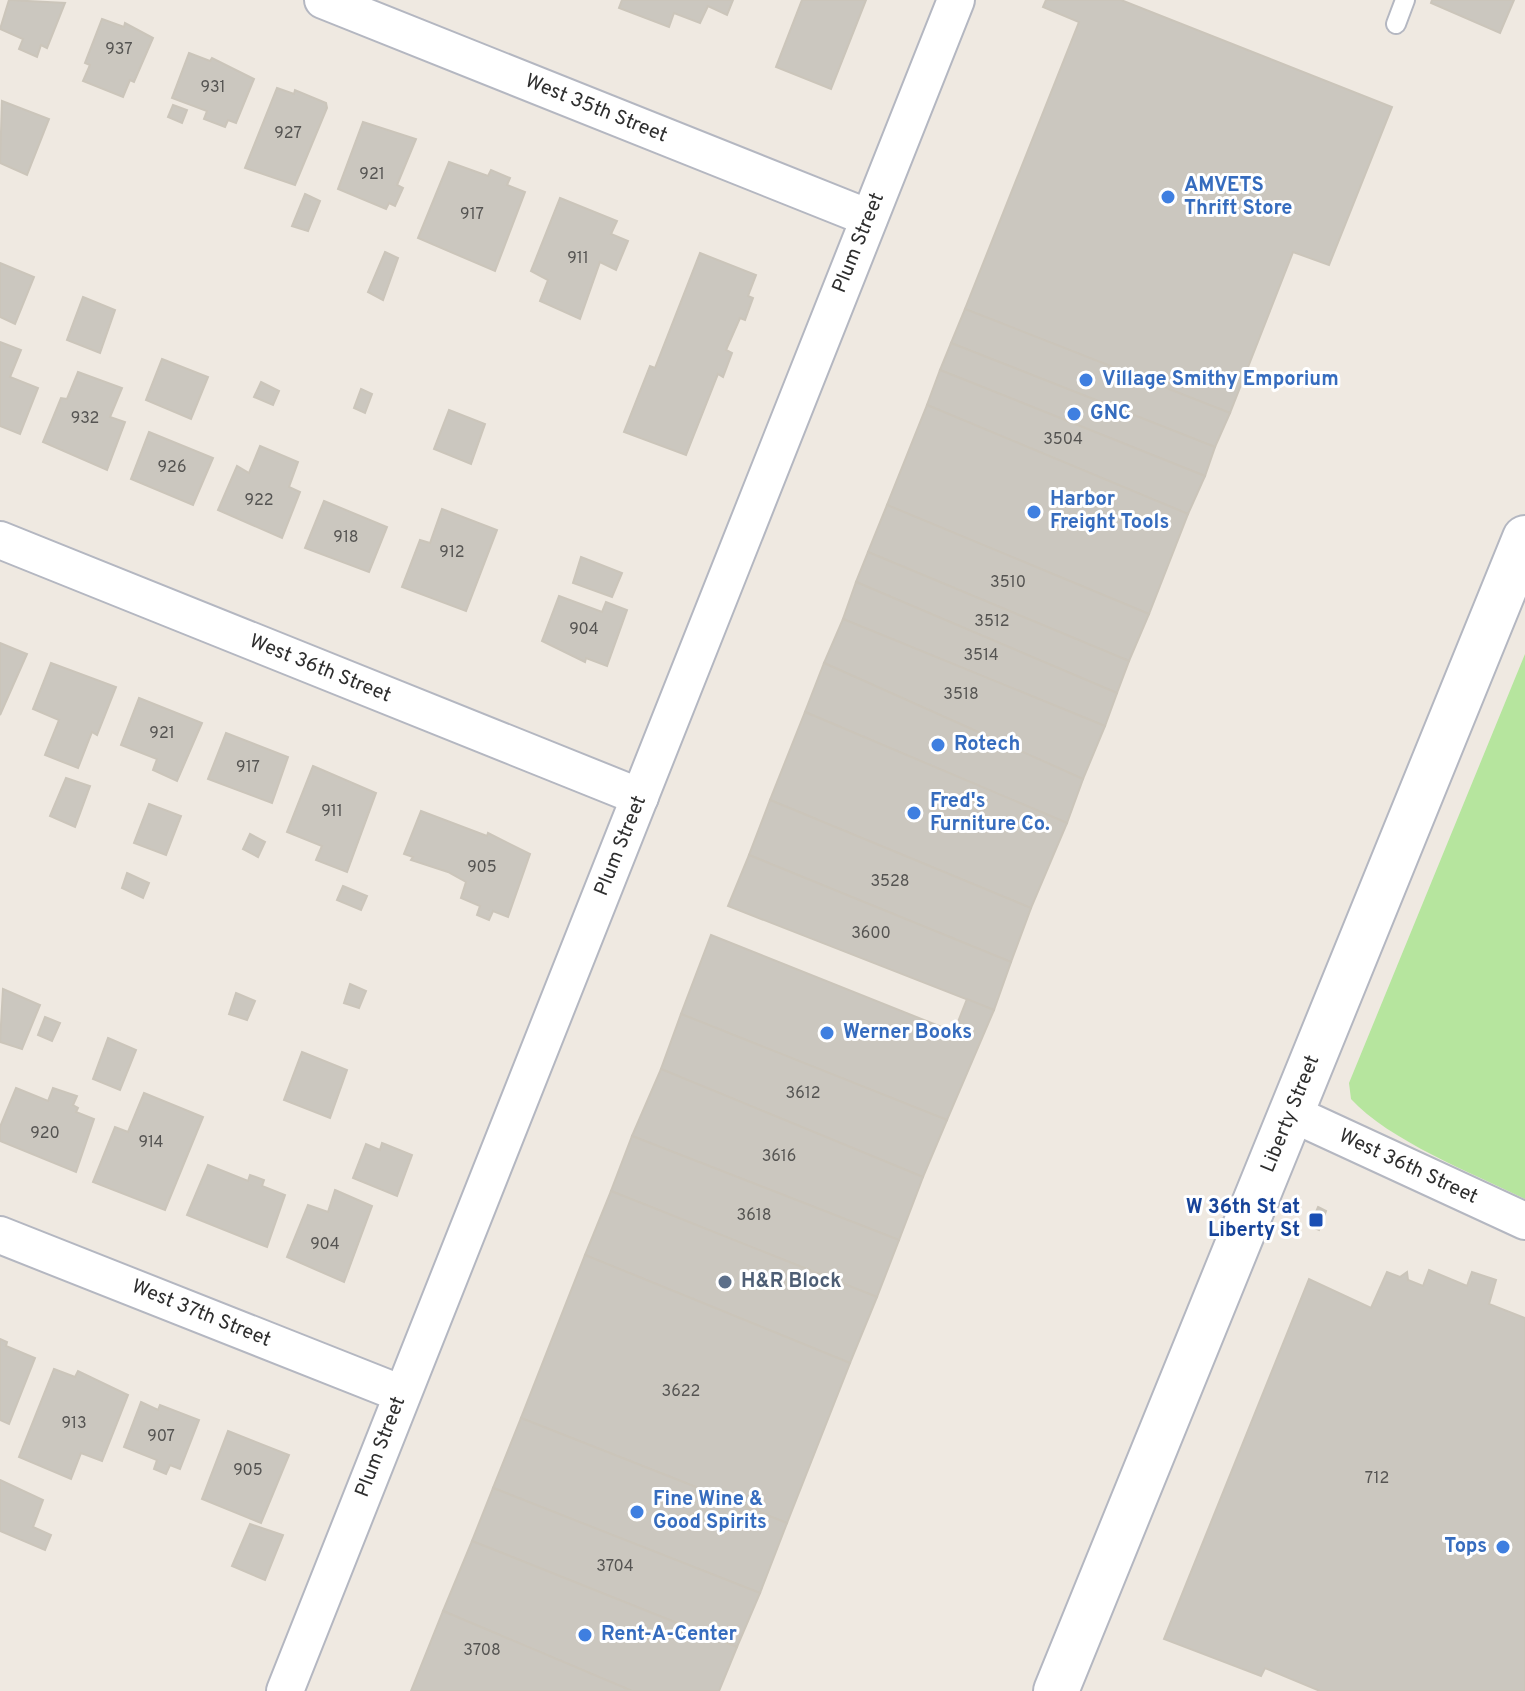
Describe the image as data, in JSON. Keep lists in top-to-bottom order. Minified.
{"streets":{"street":["West 35th Street","Plum Street","West 36th Street","Liberty Street","West 37th Street"]},"crossings":[["West 35th Street","Plum Street"],["Plum Street","West 36th Street"],["Plum Street","West 37th Street"],["West 36th Street","Liberty Street"]],"places":{"other":["AMVETS Thrift Store","Village Smithy Emporium","GNC","Harbor Freight Tools","Rotech","Fred's Furniture Co.","Werner Books","H&R Block","Fine Wine & Good Spirits","Tops","Rent-A-Center"],"transit":["W 36th St at Liberty St"]},"house_numbers":["937","931","927","921","917","911","932","3504","926","922","918","912","3510","3512","904","3514","3518","921","917","911","905","3528","3600","3612","920","914","3616","3618","904","3622","913","907","905","712","3704","3708"]}
